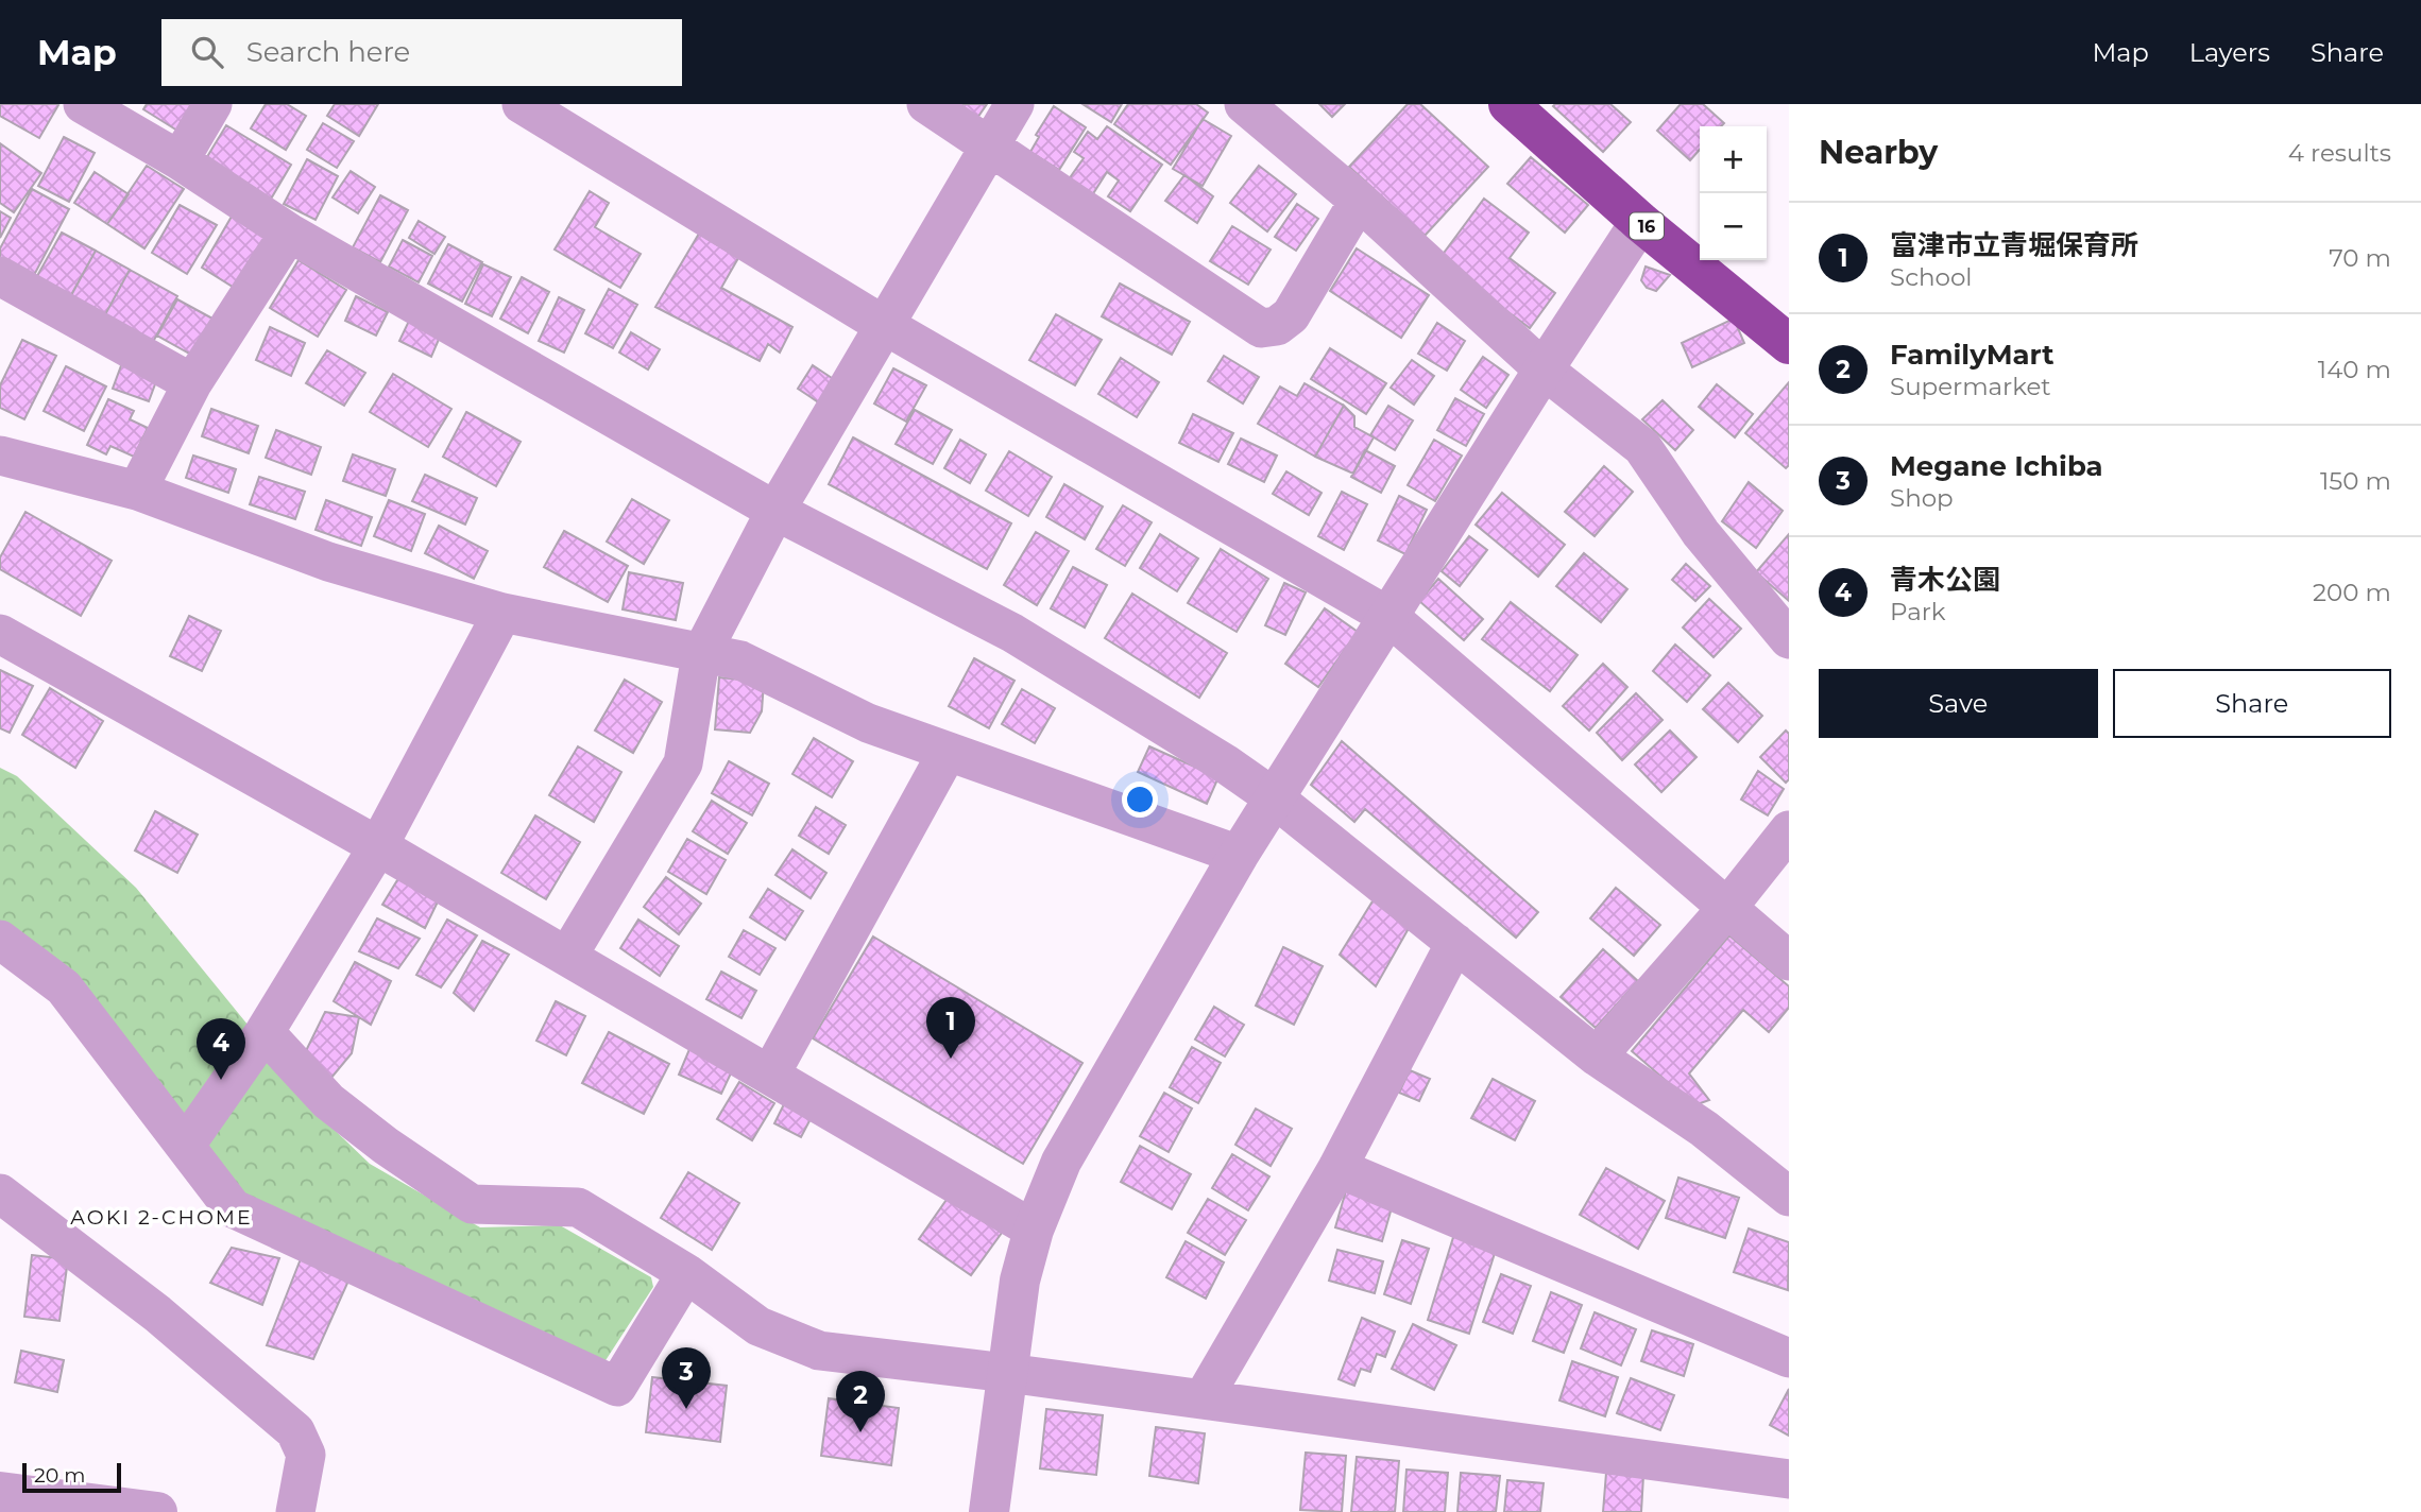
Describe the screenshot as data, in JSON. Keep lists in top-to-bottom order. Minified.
{"streets":{"highway":["16"]},"districts":["AOKI 2-CHOME"],"scale_bar":"20 m","page":{"header":"Map","search":"Search here","nav":["Map","Layers","Share"],"heading":["Nearby","4 results"],"map_buttons":["+","−"],"list":[{"mark":"1","name":"富津市立青堀保育所","note":"School","value":"70 m"},{"mark":"2","name":"FamilyMart","note":"Supermarket","value":"140 m"},{"mark":"3","name":"Megane Ichiba","note":"Shop","value":"150 m"},{"mark":"4","name":"青木公園","note":"Park","value":"200 m"}],"buttons":["Save","Share"],"pins":["1","4","3","2"],"scale":"20 m"}}
